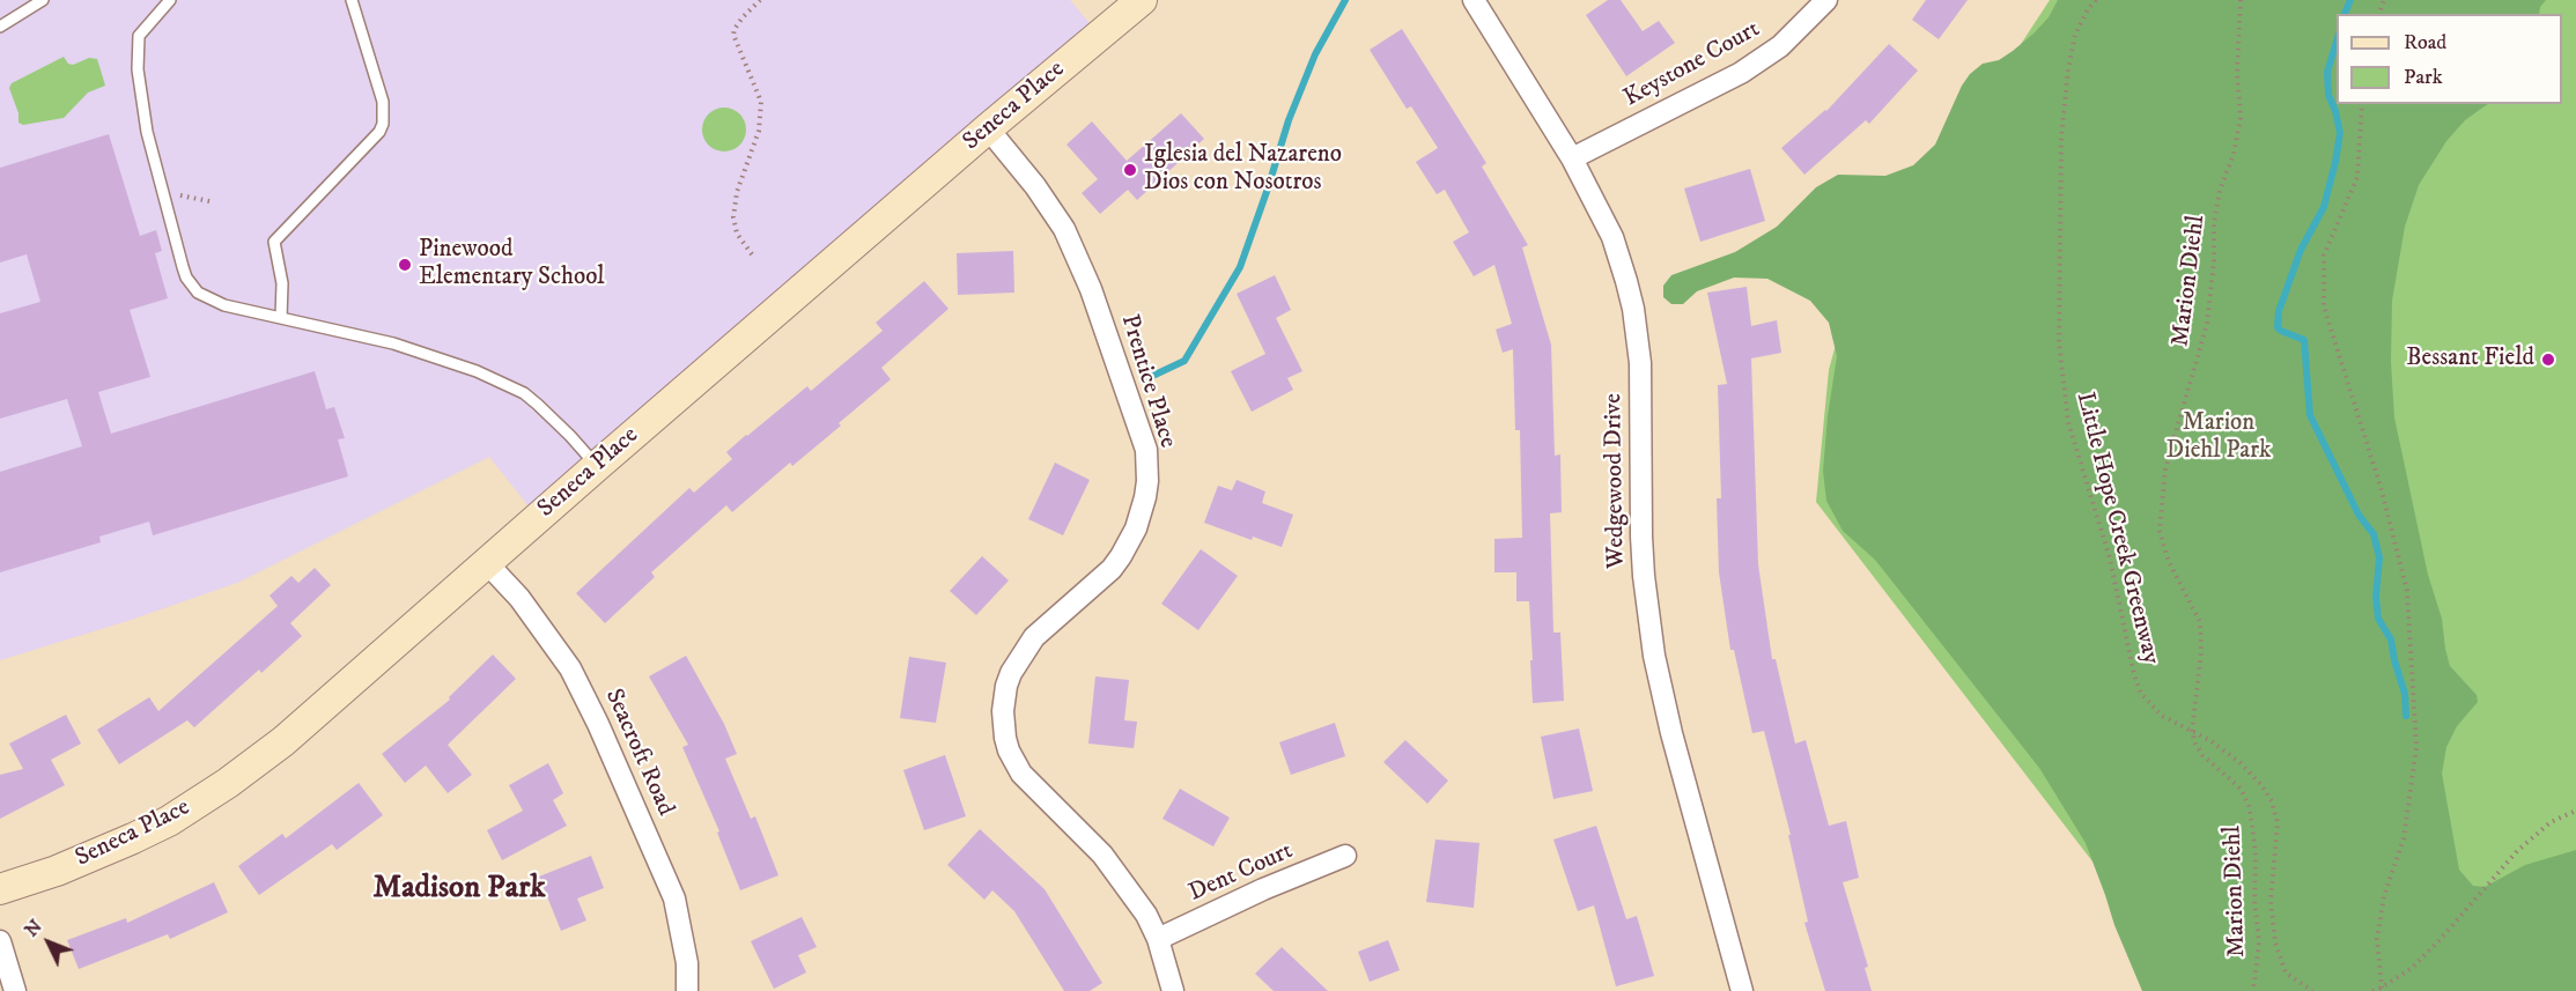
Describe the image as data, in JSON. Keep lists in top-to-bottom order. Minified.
{"streets":{"street":["Keystone Court","Seneca Place","Prentice Place","Wedgewood Drive","Seacroft Road","Dent Court"],"path":["Marion Diehl","Little Hope Creek Greenway"]},"crossings":[["Keystone Court","Wedgewood Drive"],["Seneca Place","Prentice Place"],["Seneca Place","Seacroft Road"],["Marion Diehl","Little Hope Creek Greenway"],["Prentice Place","Dent Court"]],"districts":["Madison Park"],"parks":["Marion Diehl Park"],"places":["Iglesia del Nazareno Dios con Nosotros","Pinewood Elementary School","Bessant Field"],"legend":["Road","Park"],"north":"top left"}
